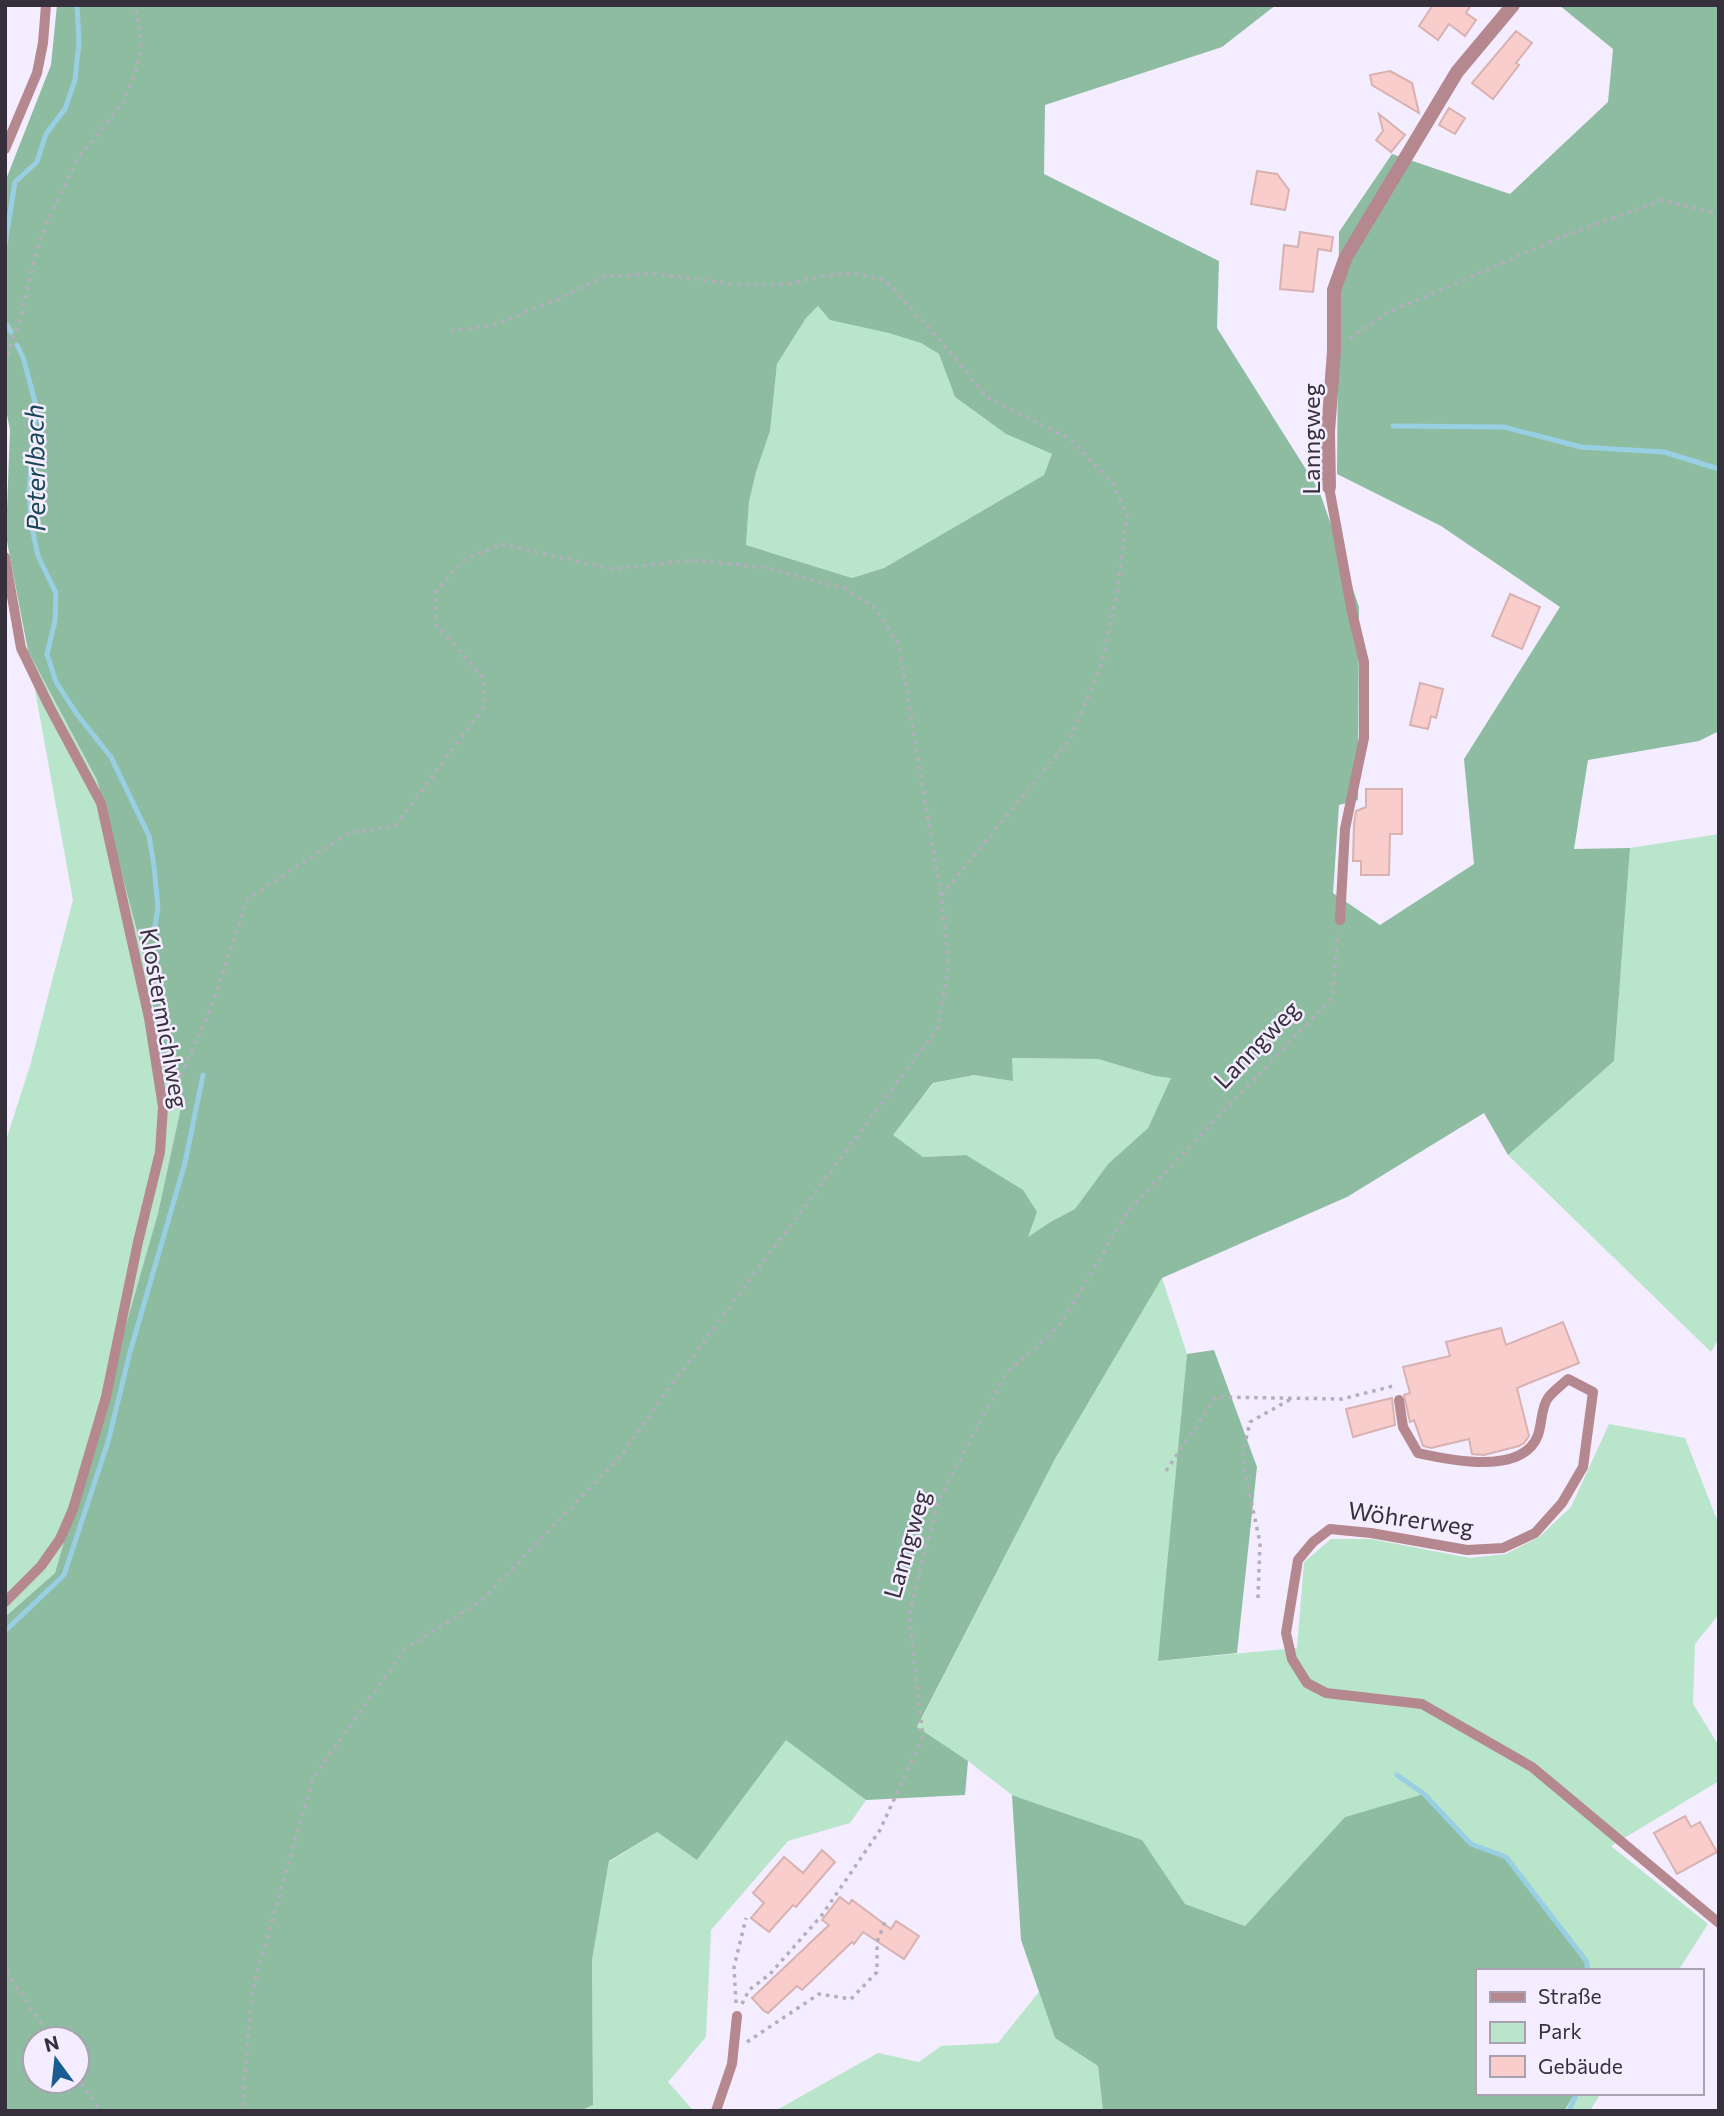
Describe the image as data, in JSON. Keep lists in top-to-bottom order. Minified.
{"streets":{"street":["Lanngweg"],"lane":["Klostermichlweg","Wöhrerweg"]},"water":["Peterlbach"],"legend":["Straße","Park","Gebäude"],"north":"top"}
